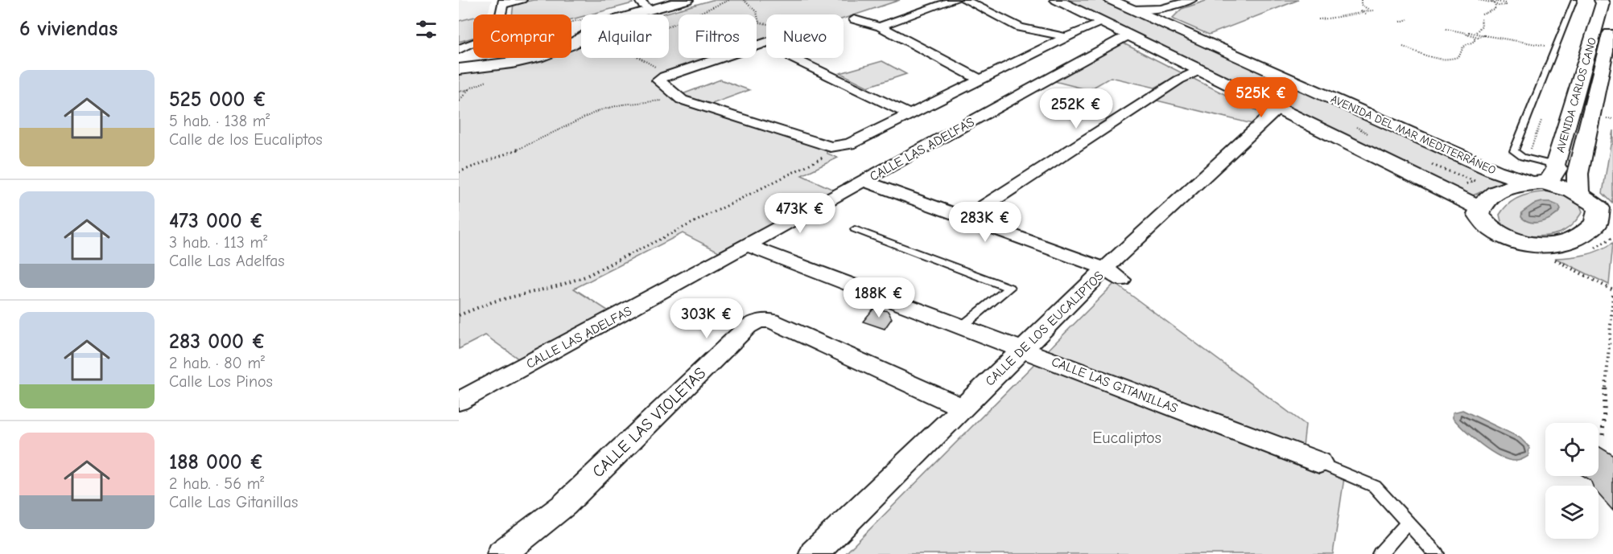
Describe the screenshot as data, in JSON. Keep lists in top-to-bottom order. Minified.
{"streets":{"street":["AVENIDA CARLOS CANO","AVENIDA DEL MAR MEDITERRÁNEO","CALLE LAS ADELFAS","CALLE DE LOS EUCALIPTOS","CALLE LAS GITANILLAS","CALLE LAS VIOLETAS"]},"crossings":[["AVENIDA CARLOS CANO","AVENIDA DEL MAR MEDITERRÁNEO"],["CALLE LAS ADELFAS","CALLE LAS GITANILLAS"],["CALLE DE LOS EUCALIPTOS","CALLE LAS GITANILLAS"],["CALLE DE LOS EUCALIPTOS","CALLE LAS VIOLETAS"]],"parks":["Eucaliptos"],"page":{"heading":"6 viviendas","chip":["Comprar","Alquilar","Filtros","Nuevo"],"list":[{"name":"525 000 €","note":"5 hab. · 138 m² · Calle de los Eucaliptos"},{"name":"473 000 €","note":"3 hab. · 113 m² · Calle Las Adelfas"},{"name":"283 000 €","note":"2 hab. · 80 m² · Calle Los Pinos"},{"name":"188 000 €","note":"2 hab. · 56 m² · Calle Las Gitanillas"}],"price":["525K €","252K €","473K €","283K €","188K €","303K €"]}}
